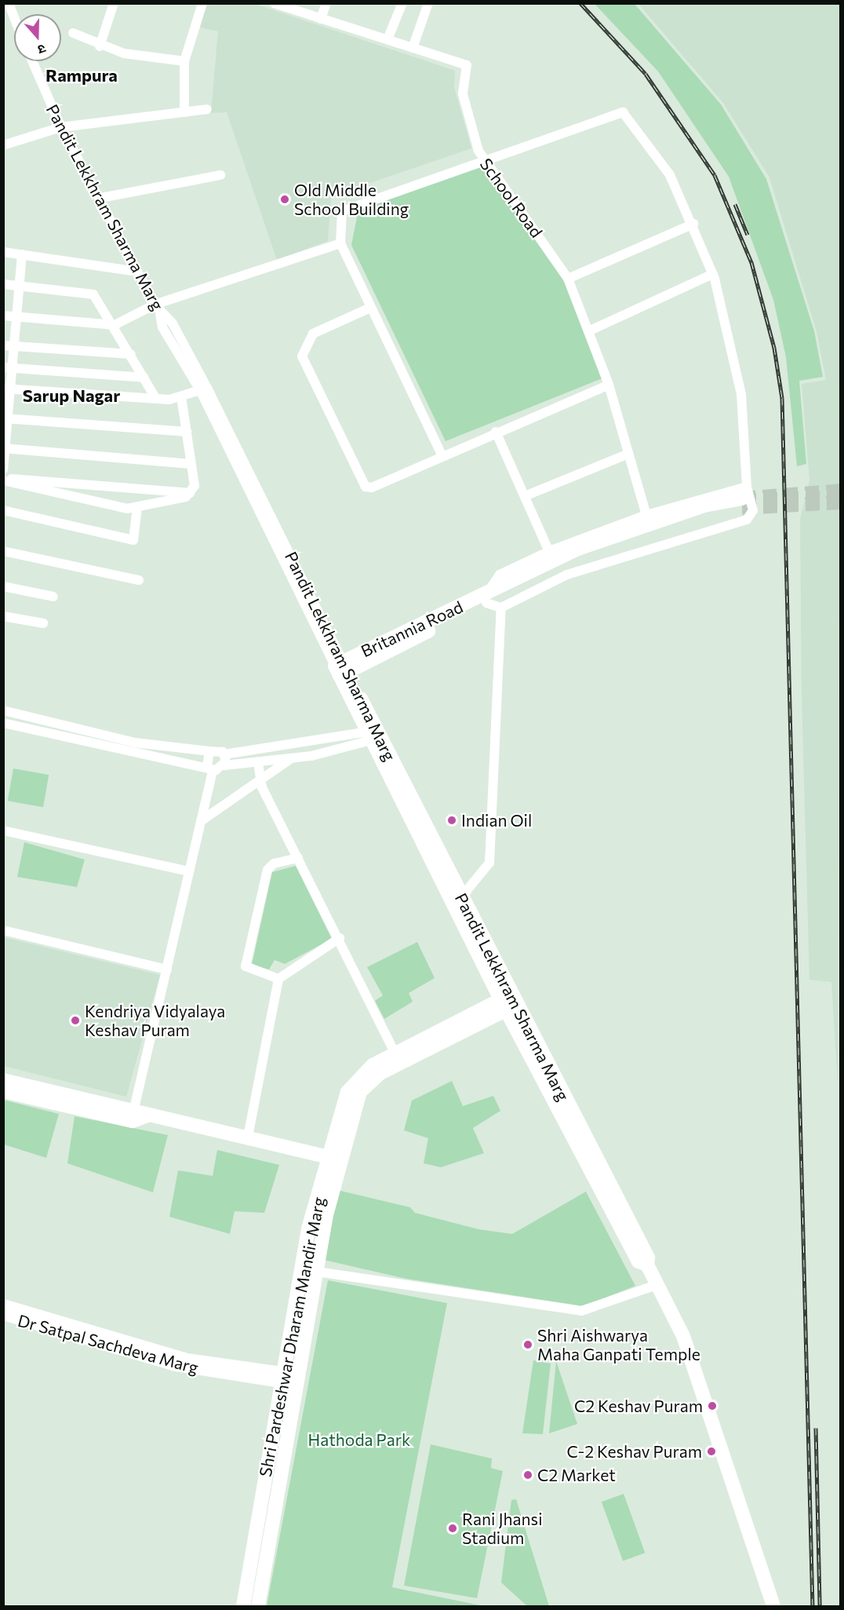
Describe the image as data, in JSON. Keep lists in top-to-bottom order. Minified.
{"streets":{"main road":["Pandit Lekkhram Sharma Marg","Britannia Road","Shri Pardeshwar Dharam Mandir Marg"],"street":["School Road","Dr Satpal Sachdeva Marg"]},"crossings":[["Pandit Lekkhram Sharma Marg","Britannia Road"],["Pandit Lekkhram Sharma Marg","Shri Pardeshwar Dharam Mandir Marg"],["Shri Pardeshwar Dharam Mandir Marg","Dr Satpal Sachdeva Marg"]],"districts":["Rampura","Sarup Nagar"],"parks":["Hathoda Park"],"places":["Old Middle School Building","Indian Oil","Kendriya Vidyalaya Keshav Puram","Shri Aishwarya Maha Ganpati Temple","C2 Keshav Puram","C-2 Keshav Puram","C2 Market","Rani Jhansi Stadium"],"north":"bottom"}
